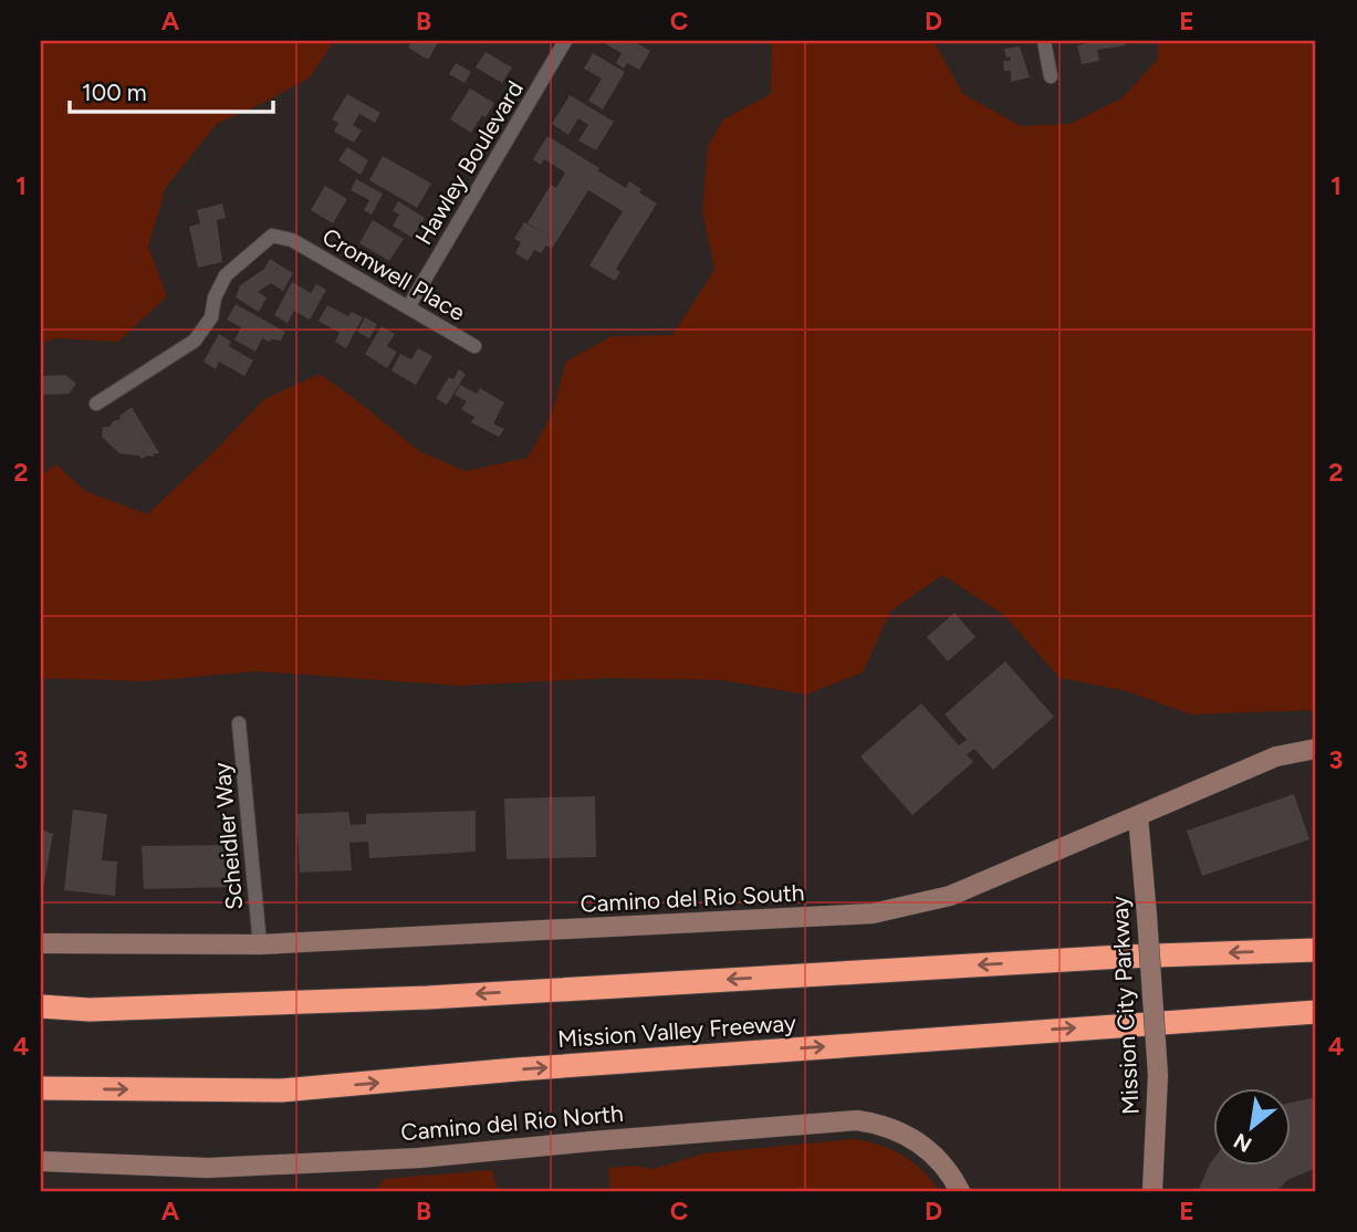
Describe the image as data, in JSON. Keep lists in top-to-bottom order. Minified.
{"streets":{"highway":["Mission Valley Freeway"],"street":["Hawley Boulevard","Cromwell Place","Scheidler Way","Camino del Rio South","Mission City Parkway","Camino del Rio North"]},"crossings":[["Hawley Boulevard","Cromwell Place"],["Scheidler Way","Camino del Rio South"],["Camino del Rio South","Mission City Parkway"]],"scale_bar":"100 m","north":"bottom left","grid":{"columns":["A","B","C","D","E"],"rows":["1","2","3","4"]}}
